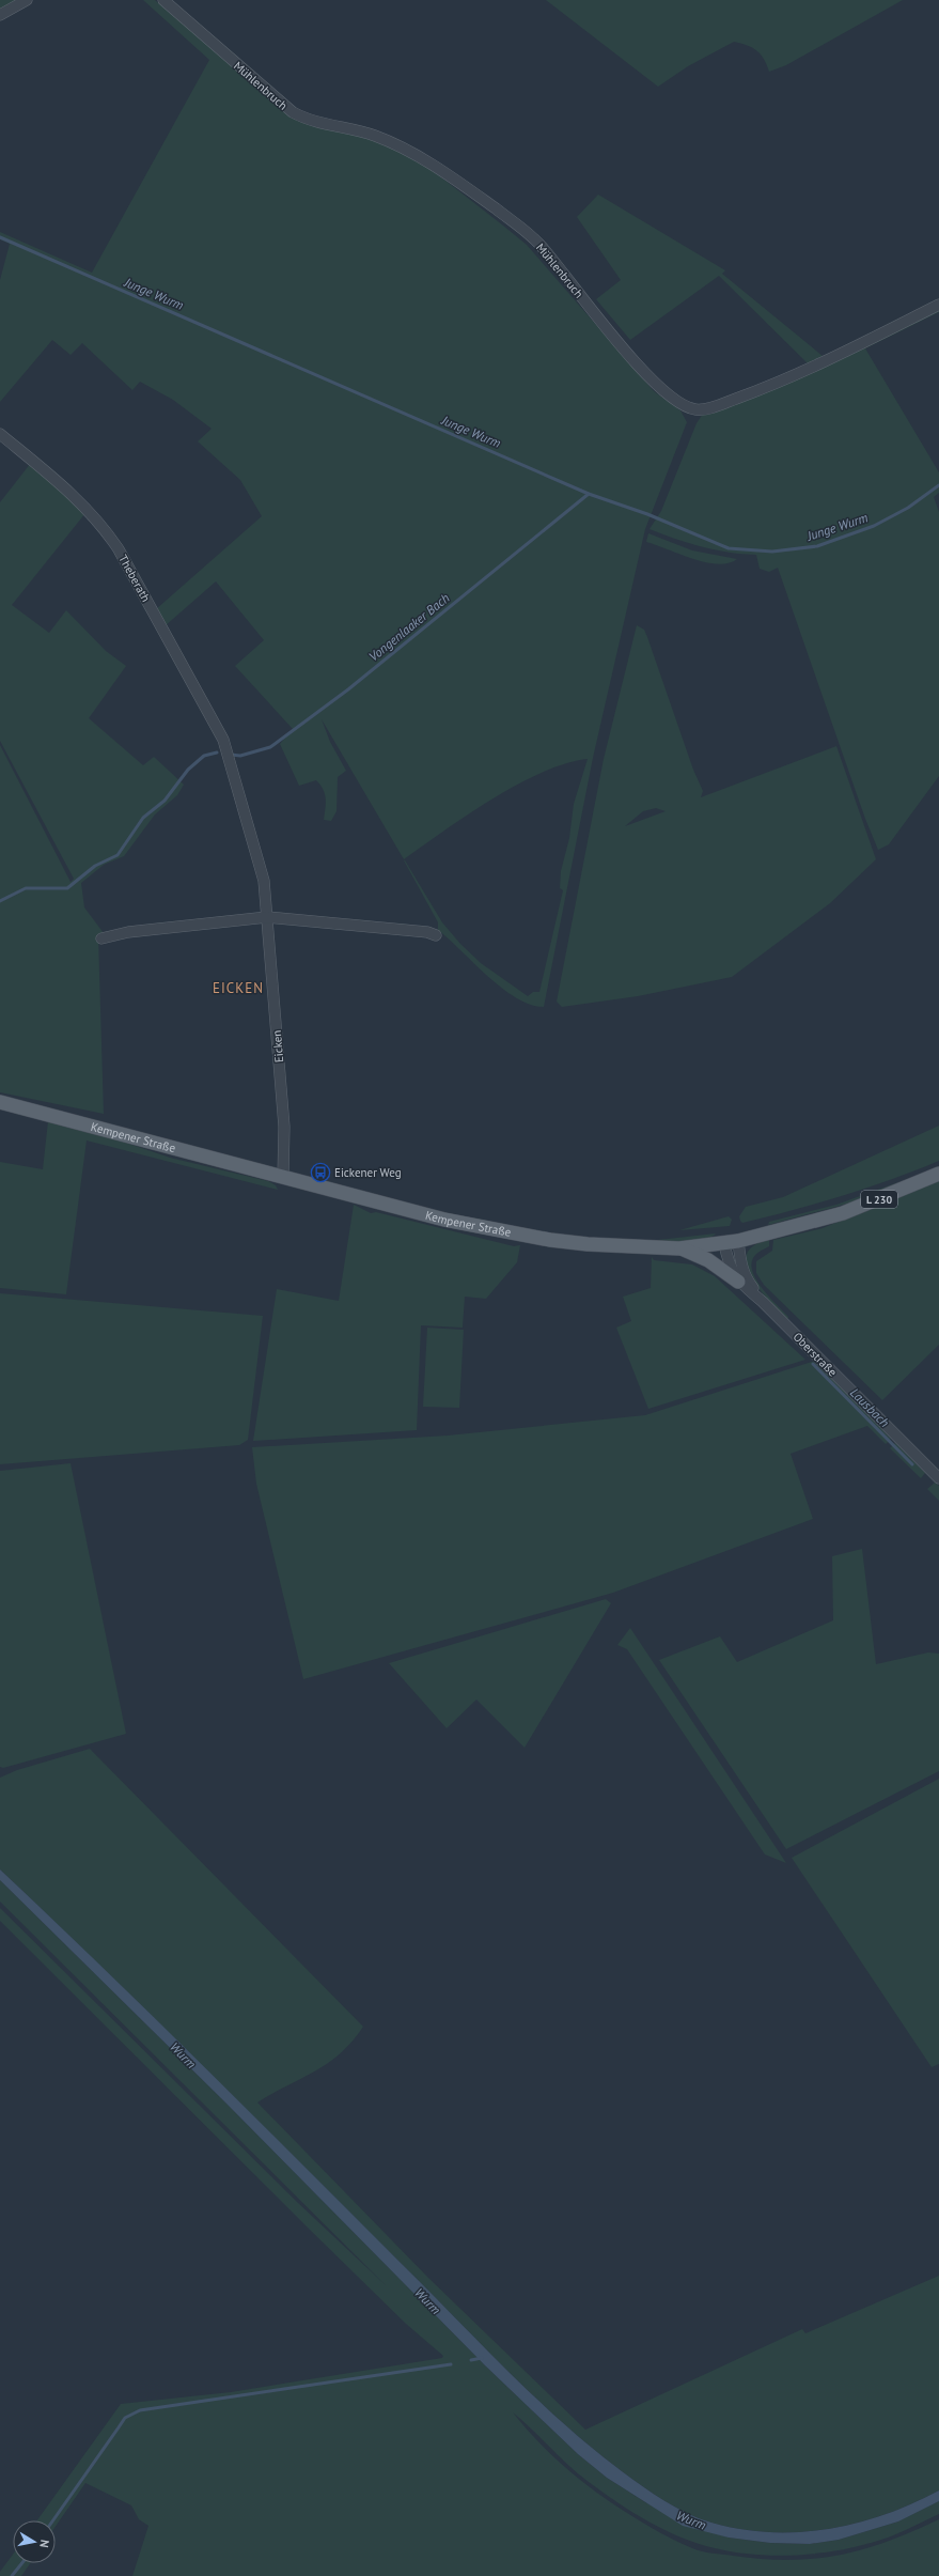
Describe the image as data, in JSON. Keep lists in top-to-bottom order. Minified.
{"streets":{"main road":["Kempener Straße","L 230"],"street":["Mühlenbruch","Theberath","Eicken","Oberstraße"]},"crossings":[["Theberath","Eicken"],["Eicken","Kempener Straße"]],"districts":["EICKEN"],"water":["Junge Wurm","Vongenlaaker Bach","Lausbach","Wurm"],"places":{"bus stop":["Eickener Weg"]},"north":"right"}
